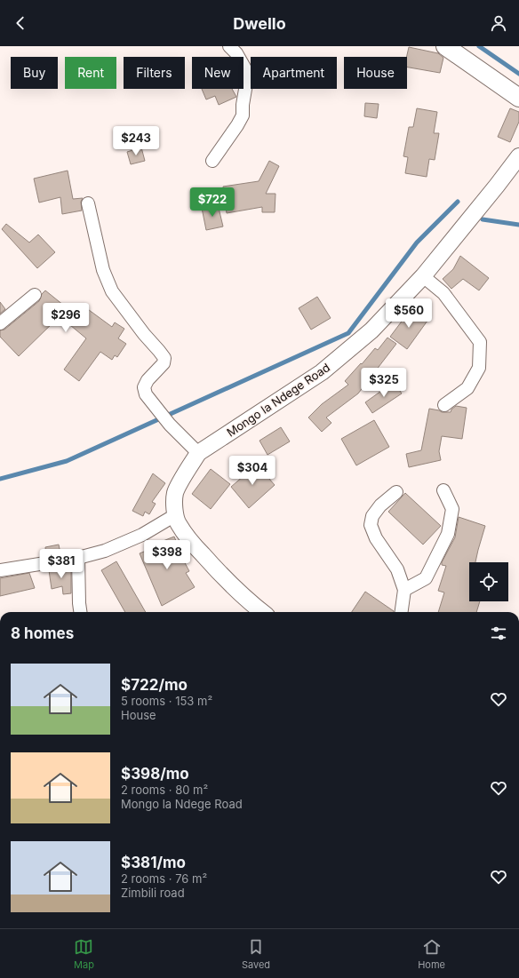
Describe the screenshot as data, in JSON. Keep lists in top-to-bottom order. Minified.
{"streets":{"street":["Mongo la Ndege Road"]},"page":{"header":"Dwello","chip":["Buy","Rent","Filters","New","Apartment","House"],"price":["$243","$722","$560","$296","$325","$304","$398","$381"],"heading":"8 homes","list":[{"name":"$722/mo","note":"5 rooms · 153 m² · House"},{"name":"$398/mo","note":"2 rooms · 80 m² · Mongo la Ndege Road"},{"name":"$381/mo","note":"2 rooms · 76 m² · Zimbili road"}],"tabs":["Map","Saved","Home"]}}
